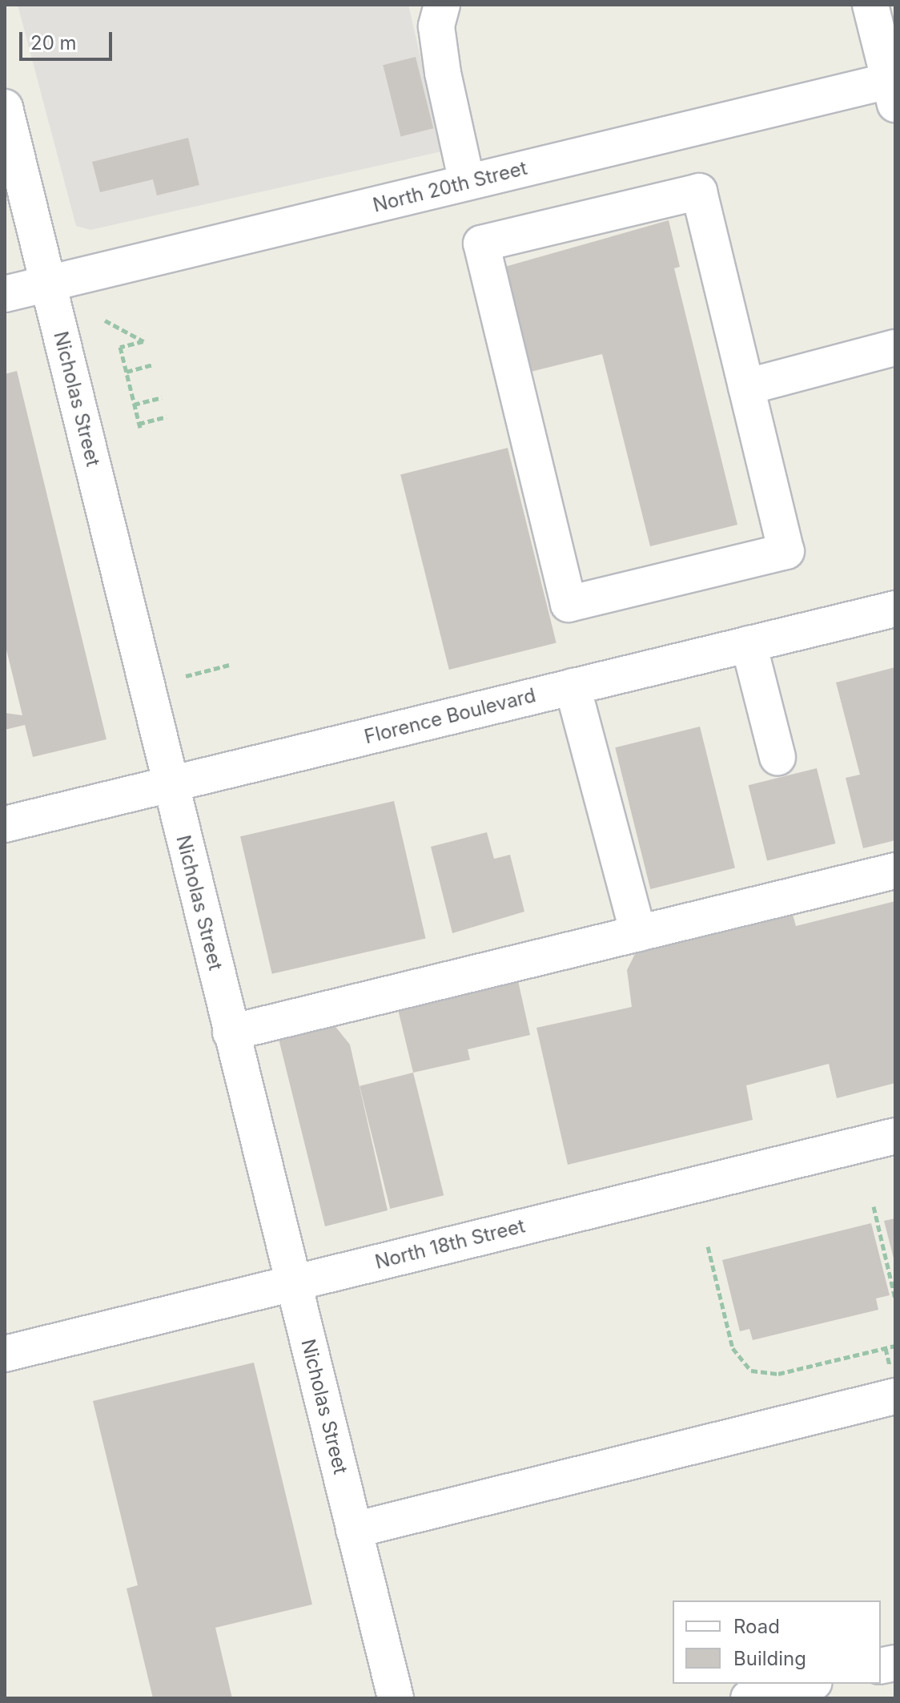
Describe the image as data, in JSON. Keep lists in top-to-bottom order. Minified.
{"streets":{"street":["North 20th Street","Nicholas Street","Florence Boulevard","North 18th Street"]},"crossings":[["North 20th Street","Nicholas Street"],["Nicholas Street","Florence Boulevard"],["Nicholas Street","North 18th Street"]],"legend":["Road","Building"],"scale_bar":"20 m"}
